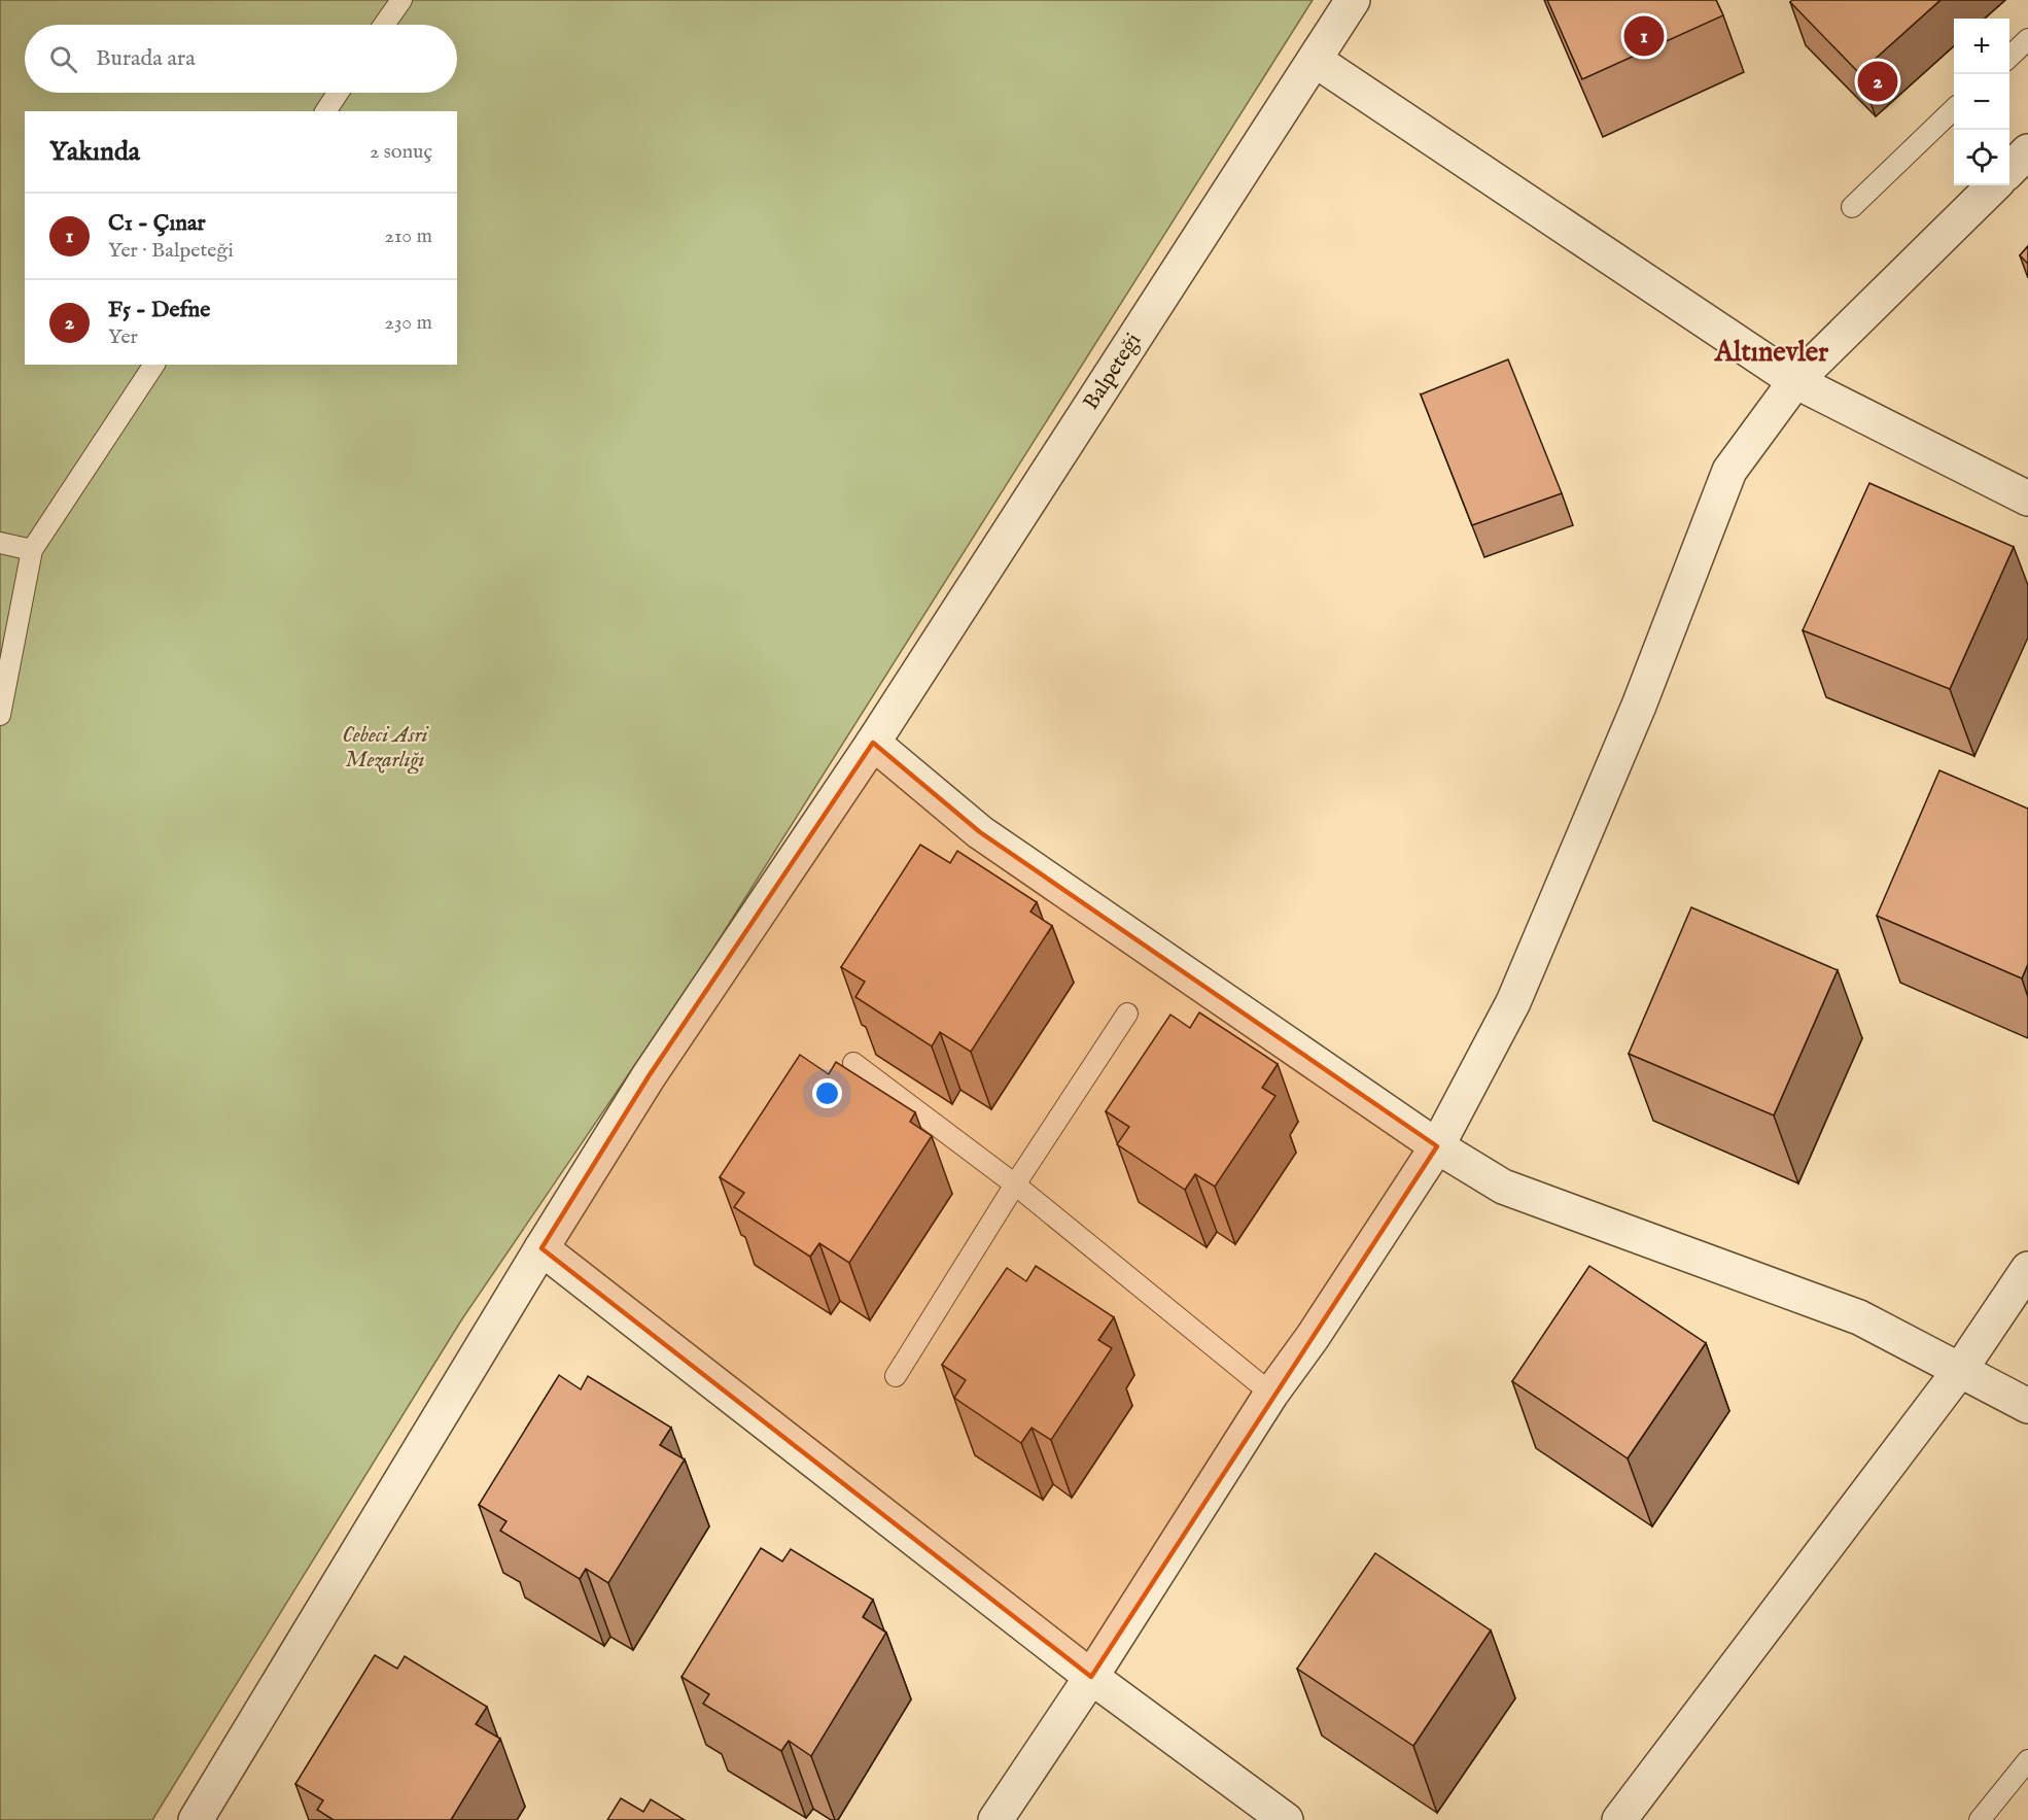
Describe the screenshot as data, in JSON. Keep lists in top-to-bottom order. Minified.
{"streets":{"street":["Balpeteği"]},"districts":["Altınevler"],"parks":["Cebeci Asri Mezarlığı"],"page":{"pins":["1","2"],"map_buttons":["+","−"],"search":"Burada ara","heading":["Yakında","2 sonuç"],"list":[{"mark":"1","name":"C1 - Çınar","note":"Yer · Balpeteği","value":"210 m"},{"mark":"2","name":"F5 - Defne","note":"Yer","value":"230 m"}]}}
